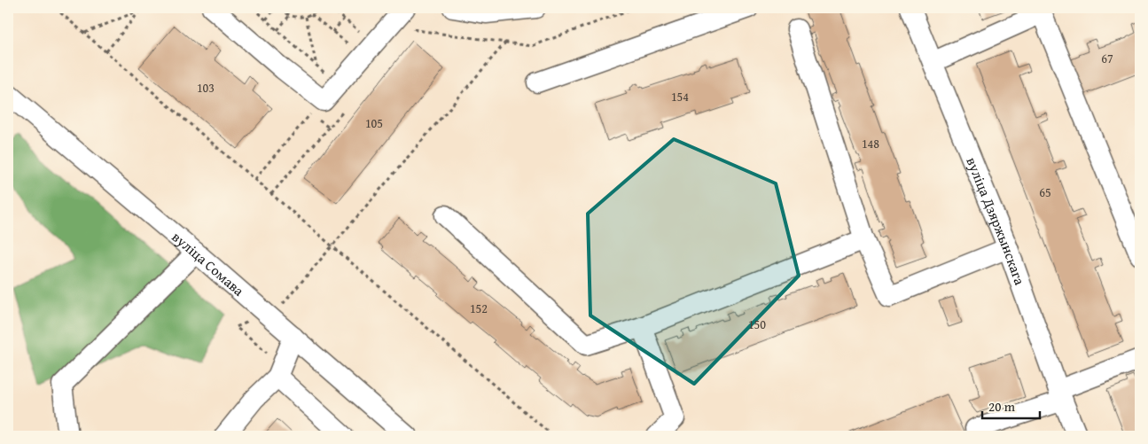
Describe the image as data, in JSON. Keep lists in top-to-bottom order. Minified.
{"streets":{"street":["вуліца Дзяржынскага","вуліца Сомава"]},"house_numbers":["67","103","154","105","148","65","152","150"],"scale_bar":"20 m"}
